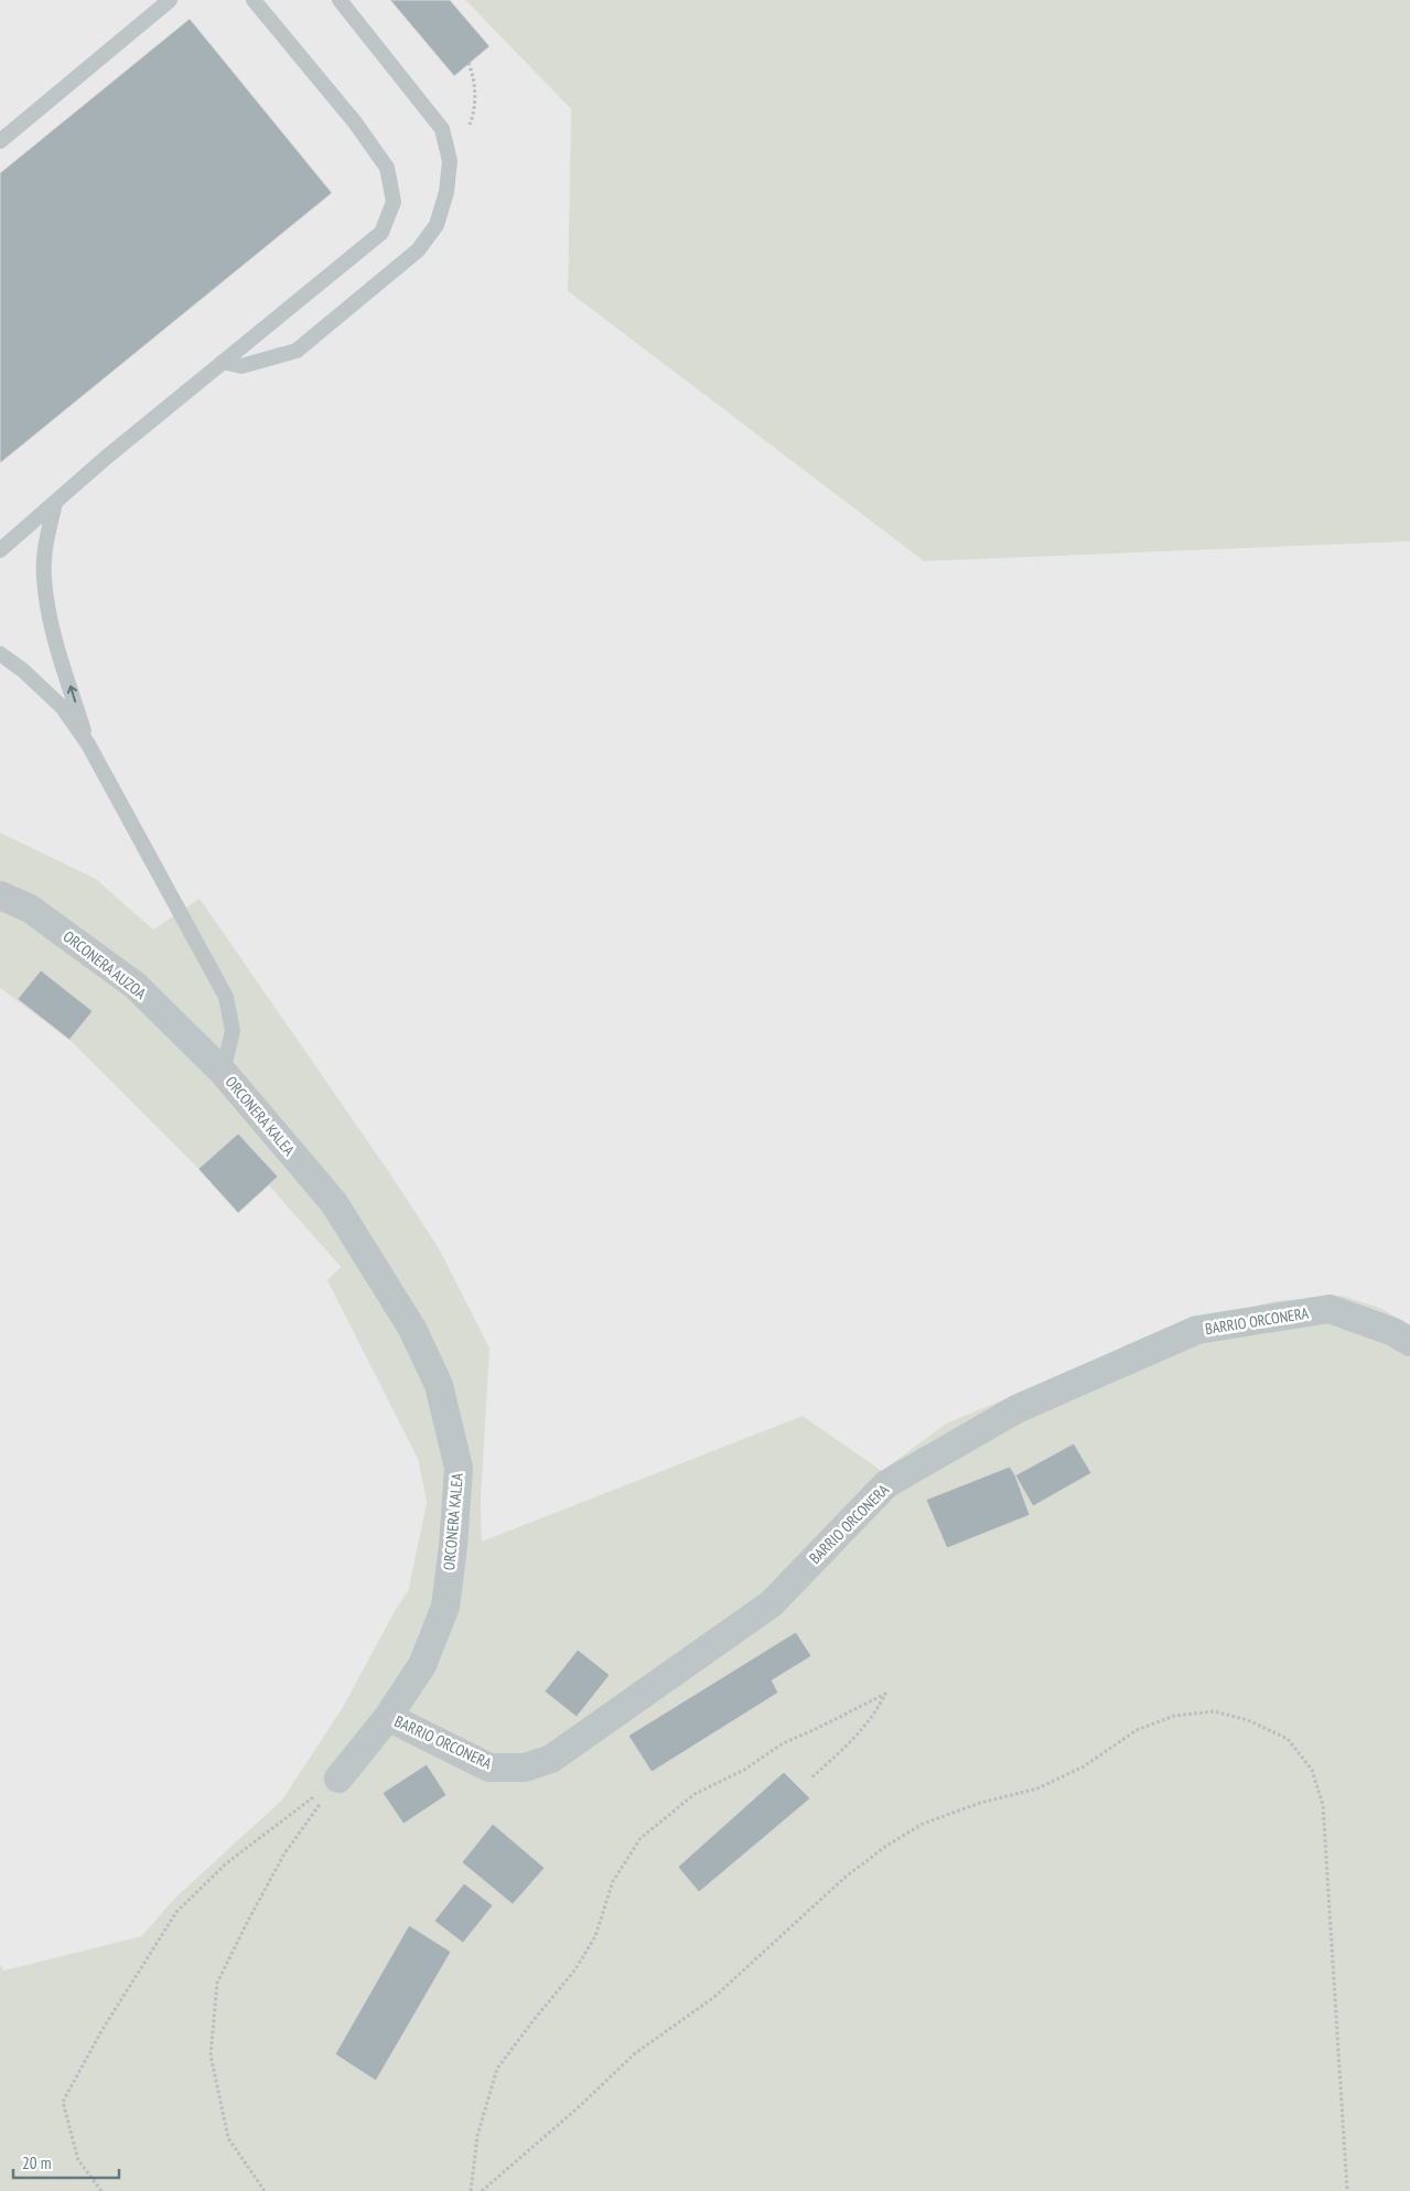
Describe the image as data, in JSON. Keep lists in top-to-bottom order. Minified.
{"streets":{"street":["ORCONERA AUZOA","ORCONERA KALEA","BARRIO ORCONERA"]},"crossings":[["ORCONERA AUZOA","ORCONERA KALEA"],["ORCONERA KALEA","BARRIO ORCONERA"]],"scale_bar":"20 m"}
